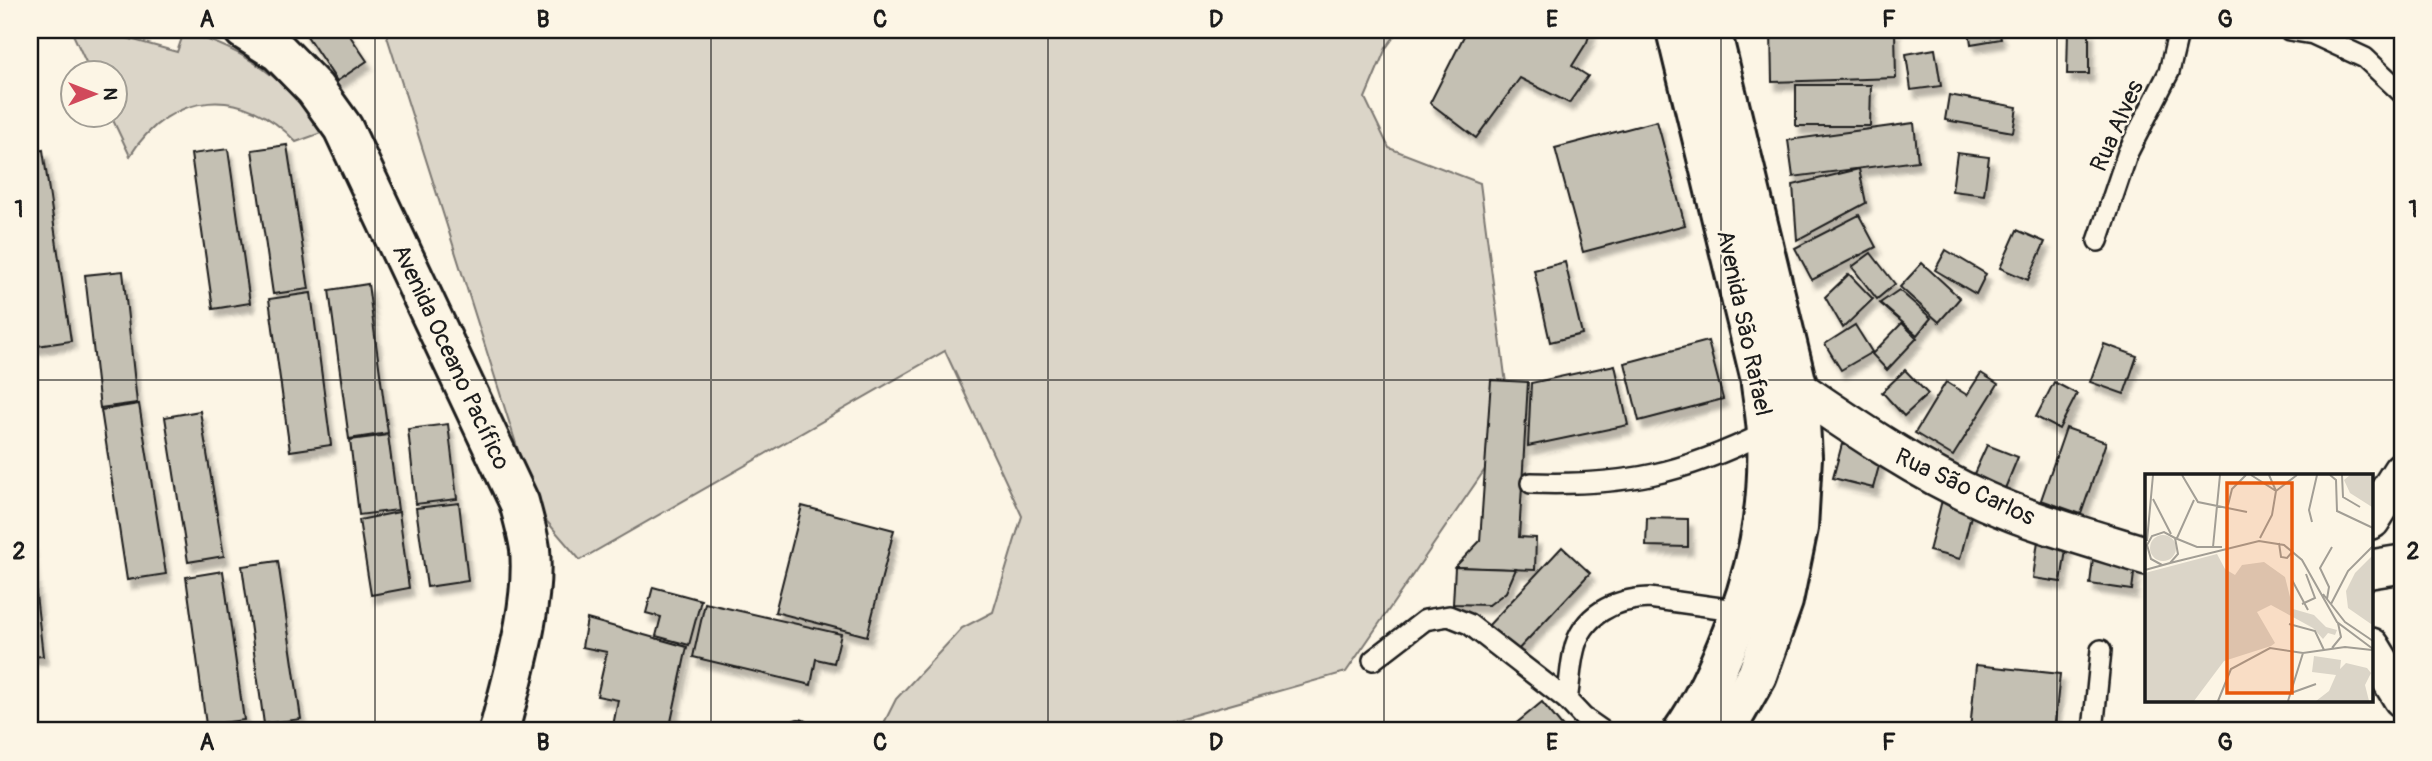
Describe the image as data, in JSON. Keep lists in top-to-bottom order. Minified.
{"streets":{"main road":["Avenida São Rafael","Avenida Oceano Pacífico"],"street":["Rua São Carlos"],"lane":["Rua Alves"]},"crossings":[["Avenida São Rafael","Rua São Carlos"]],"north":"right","grid":{"columns":["A","B","C","D","E","F","G"],"rows":["1","2"]}}
